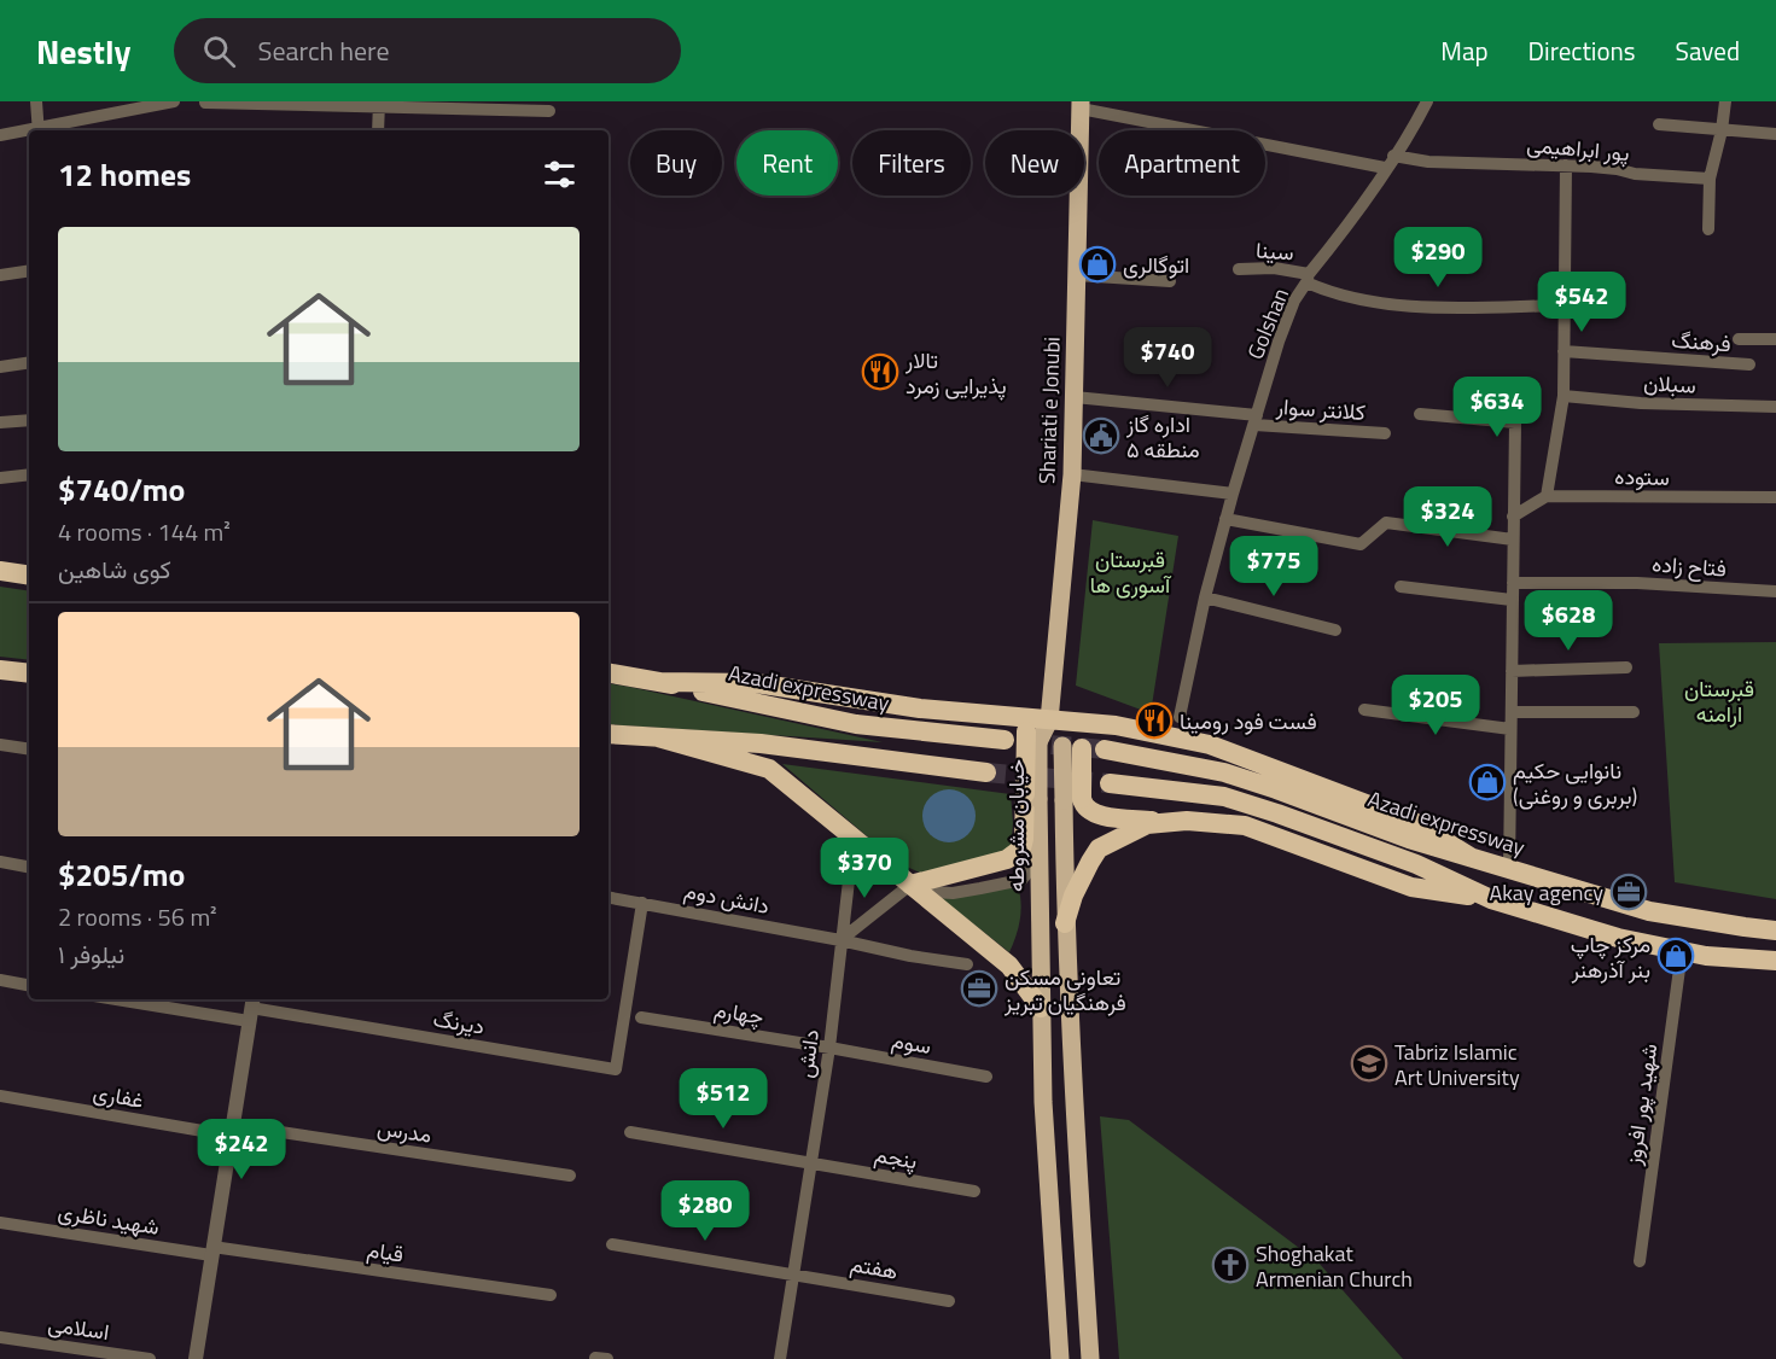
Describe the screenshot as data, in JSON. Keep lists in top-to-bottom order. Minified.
{"streets":{"highway":["Azadi expressway"],"main road":["Shariati e Jonubi","خیابان مشروطه"],"street":["پور ابراهیمی","سینا","Golshan","فرهنگ","سبلان","کلانتر سوار","ستوده","فتاح زاده","دانش دوم","چهارم","دیرنگ","سوم","دانش","غفاری","شهید پور افروز","مدرس","پنجم","شهید ناظری","قیام","هفتم","اسلامی"]},"crossings":[["پور ابراهیمی","Golshan"],["سینا","Golshan"],["Golshan","کلانتر سوار"],["کلانتر سوار","Shariati e Jonubi"],["دانش دوم","دیرنگ"],["دانش دوم","دانش"],["چهارم","سوم"],["چهارم","دانش"],["سوم","دانش"],["دانش","پنجم"],["دانش","هفتم"],["غفاری","مدرس"],["شهید ناظری","قیام"]],"parks":["قبرستان آسوری ها","قبرستان ارامنه"],"places":{"shop":["اتوگالری","نانوایی حکیم (بربری و روغنی)","مرکز چاپ بنر آذرهنر"],"restaurant":["تالار پذیرایی زمرد","فست فود رومینا"],"public building":["اداره گاز منطقه ۵"],"office":["Akay agency","تعاونی مسکن فرهنگیان تبریز"],"school or university":["Tabriz Islamic Art University"],"church":["Shoghakat Armenian Church"]},"page":{"header":"Nestly","search":"Search here","nav":["Map","Directions","Saved"],"chip":["Buy","Rent","Filters","New","Apartment"],"heading":"12 homes","list":[{"name":"$740/mo","note":"4 rooms · 144 m² · کوی شاهین"},{"name":"$205/mo","note":"2 rooms · 56 m² · نیلوفر ۱"}],"price":["$290","$542","$740","$634","$324","$775","$628","$205","$370","$512","$242","$280"]}}
